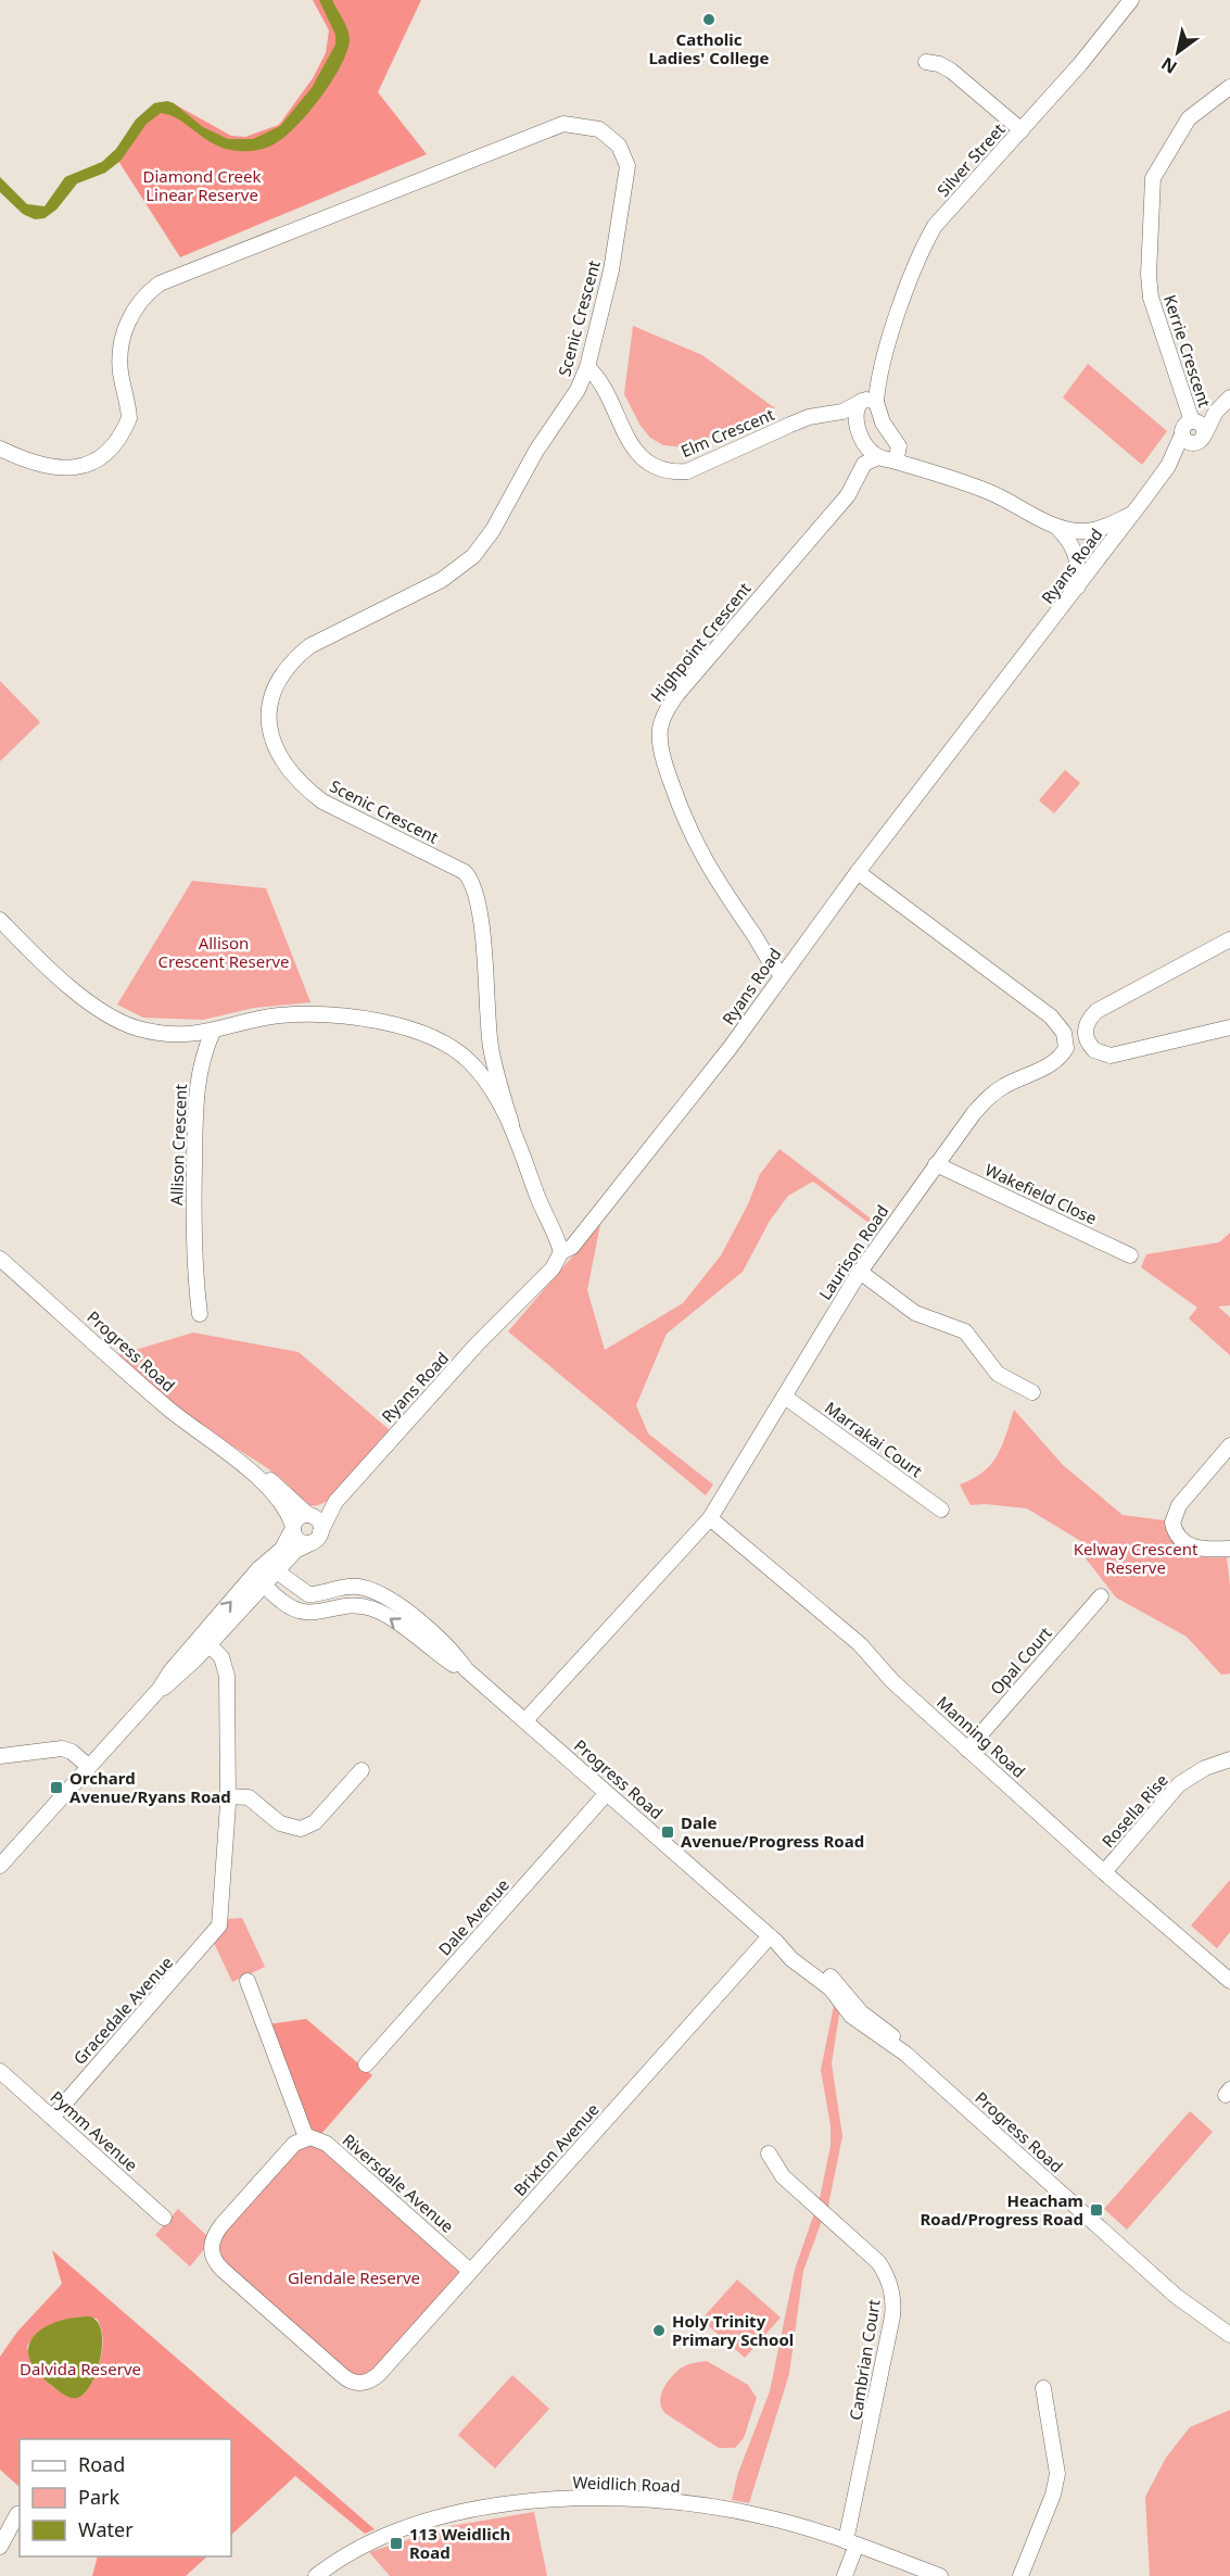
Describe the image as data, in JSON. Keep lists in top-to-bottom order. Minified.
{"streets":{"street":["Silver Street","Scenic Crescent","Kerrie Crescent","Elm Crescent","Ryans Road","Highpoint Crescent","Allison Crescent","Wakefield Close","Laurison Road","Progress Road","Marrakai Court","Opal Court","Manning Road","Rosella Rise","Dale Avenue","Gracedale Avenue","Pymm Avenue","Brixton Avenue","Riversdale Avenue","Cambrian Court","Weidlich Road"]},"crossings":[["Silver Street","Elm Crescent"],["Silver Street","Highpoint Crescent"],["Scenic Crescent","Elm Crescent"],["Kerrie Crescent","Ryans Road"],["Ryans Road","Highpoint Crescent"],["Ryans Road","Laurison Road"],["Ryans Road","Progress Road"],["Wakefield Close","Laurison Road"],["Laurison Road","Progress Road"],["Laurison Road","Marrakai Court"],["Laurison Road","Manning Road"],["Progress Road","Dale Avenue"],["Progress Road","Brixton Avenue"],["Opal Court","Manning Road"],["Manning Road","Rosella Rise"],["Gracedale Avenue","Pymm Avenue"],["Brixton Avenue","Riversdale Avenue"],["Cambrian Court","Weidlich Road"]],"parks":["Diamond Creek Linear Reserve","Allison Crescent Reserve","Kelway Crescent Reserve","Glendale Reserve","Dalvida Reserve"],"places":{"other":["Catholic Ladies' College","Holy Trinity Primary School"],"transit":["Orchard Avenue/Ryans Road","Dale Avenue/Progress Road","Heacham Road/Progress Road","113 Weidlich Road"]},"legend":["Road","Park","Water"],"north":"bottom left"}
